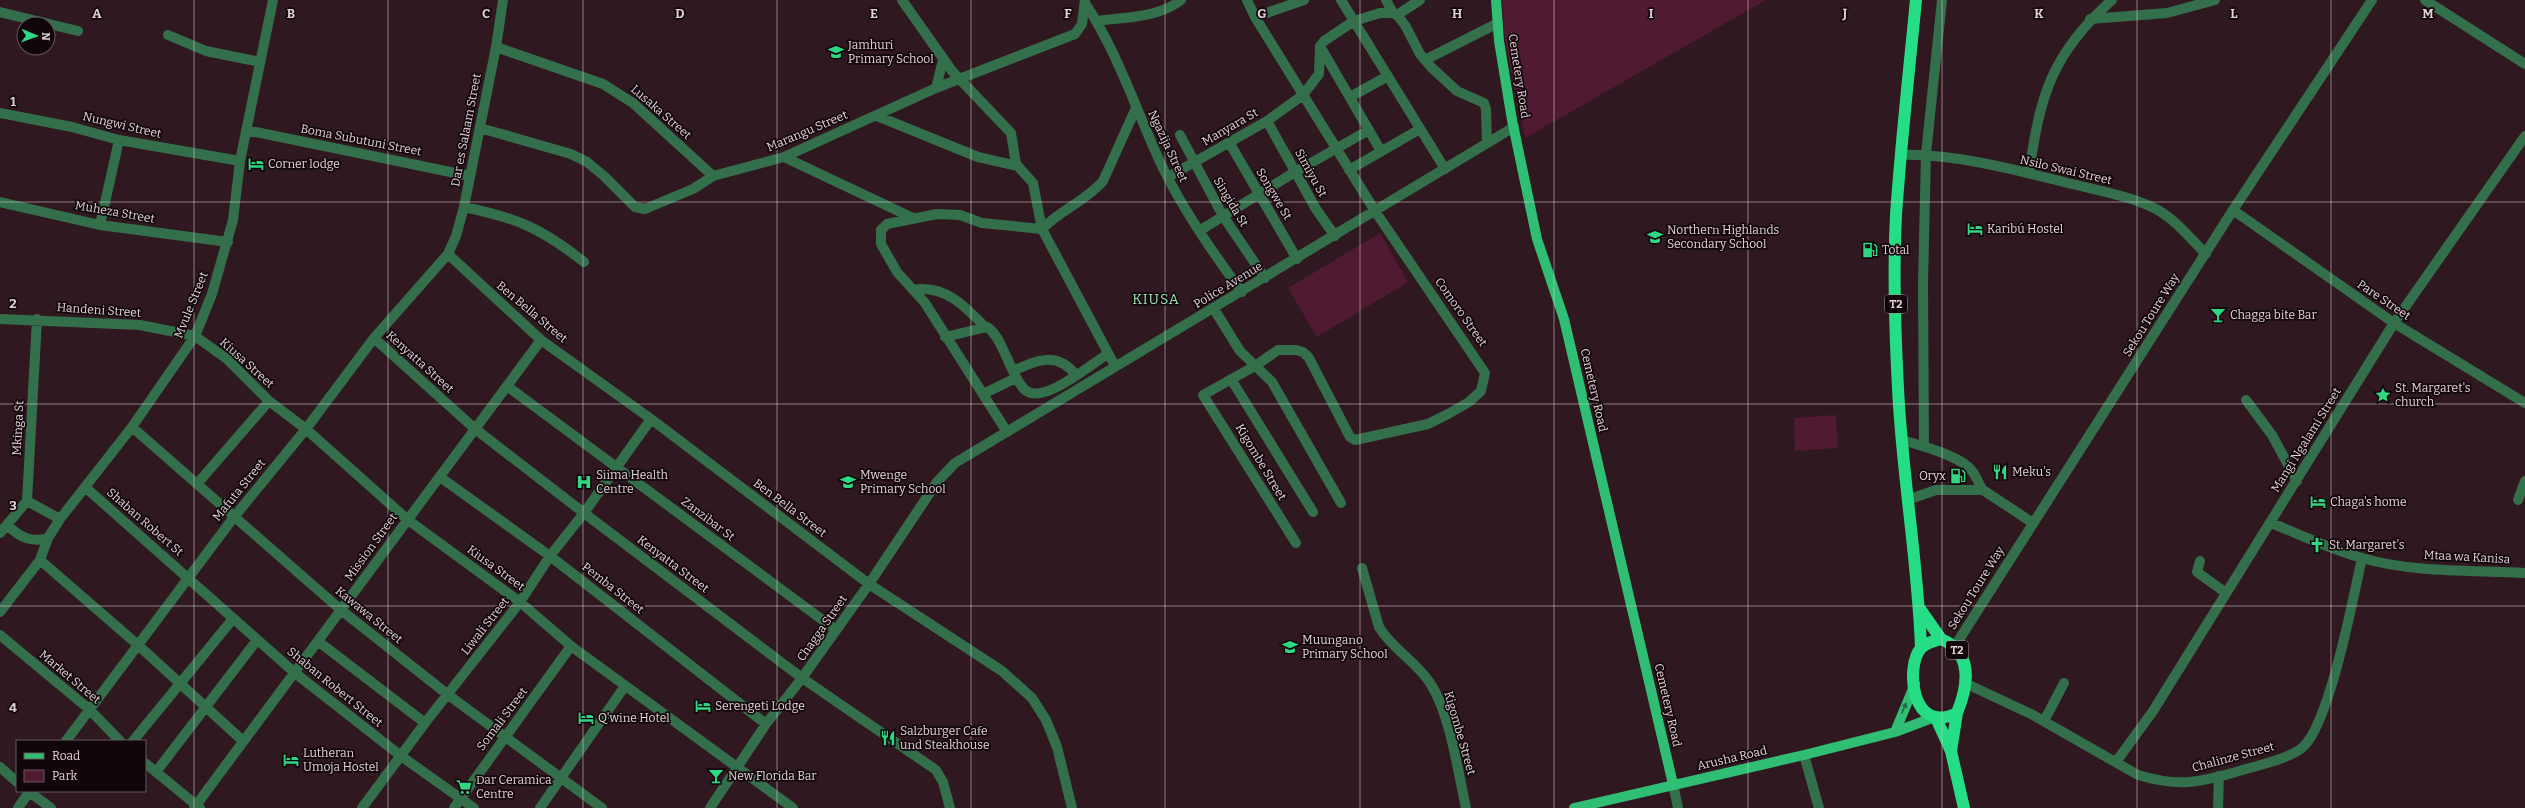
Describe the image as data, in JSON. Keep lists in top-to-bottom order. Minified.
{"streets":{"highway":["T2"],"main road":["Cemetery Road","Arusha Road"],"street":["Lusaka Street","Nungwi Street","Manyara St","Dar es Salaam Street","Marangu Street","Boma Subutuni Street","Ngazija Street","Nsilo Swai Street","Simiyu St","Songwe St","Singida St","Muheza Street","Police Avenue","Pare Street","Mvule Street","Handeni Street","Ben Bella Street","Comoro Street","Sekou Toure Way","Kenyatta Street","Kiusa Street","Mkinga St","Mangi Ngalami Street","Kigombe Street","Mafuta Street","Zanzibar St","Shaban Robert St","Mission Street","Mtaa wa Kanisa","Pemba Street","Kawawa Street","Liwali Street","Chagga Street","Market Street","Shaban Robert Street","Somali Street","Chalinze Street"]},"crossings":[["Cemetery Road","Police Avenue"],["Cemetery Road","Arusha Road"],["Lusaka Street","Dar es Salaam Street"],["Lusaka Street","Marangu Street"],["Nungwi Street","Mvule Street"],["Manyara St","Ngazija Street"],["Manyara St","Simiyu St"],["Manyara St","Songwe St"],["Manyara St","Singida St"],["Manyara St","Comoro Street"],["Dar es Salaam Street","Marangu Street"],["Dar es Salaam Street","Boma Subutuni Street"],["Dar es Salaam Street","Ben Bella Street"],["Dar es Salaam Street","Mafuta Street"],["Marangu Street","Ngazija Street"],["Boma Subutuni Street","Mvule Street"],["Ngazija Street","Police Avenue"],["Nsilo Swai Street","T2"],["Nsilo Swai Street","Sekou Toure Way"],["Simiyu St","Police Avenue"],["Songwe St","Police Avenue"],["Singida St","Police Avenue"],["Muheza Street","Mvule Street"],["Police Avenue","Comoro Street"],["Police Avenue","Chagga Street"],["Pare Street","Sekou Toure Way"],["Pare Street","Mangi Ngalami Street"],["T2","Sekou Toure Way"],["T2","Chalinze Street"],["T2","Arusha Road"],["Mvule Street","Handeni Street"],["Mvule Street","Kiusa Street"],["Mvule Street","Shaban Robert St"],["Mvule Street","Kawawa Street"],["Handeni Street","Kiusa Street"],["Handeni Street","Mkinga St"],["Ben Bella Street","Mafuta Street"],["Ben Bella Street","Mission Street"],["Ben Bella Street","Liwali Street"],["Ben Bella Street","Chagga Street"],["Sekou Toure Way","Chalinze Street"],["Sekou Toure Way","Arusha Road"],["Kenyatta Street","Mafuta Street"],["Kenyatta Street","Mission Street"],["Kenyatta Street","Liwali Street"],["Kenyatta Street","Chagga Street"],["Kiusa Street","Mafuta Street"],["Kiusa Street","Mission Street"],["Kiusa Street","Liwali Street"],["Kiusa Street","Chagga Street"],["Kiusa Street","Somali Street"],["Mangi Ngalami Street","Mtaa wa Kanisa"],["Mangi Ngalami Street","Chalinze Street"],["Mafuta Street","Shaban Robert St"],["Mafuta Street","Kawawa Street"],["Mafuta Street","Market Street"],["Mafuta Street","Shaban Robert Street"],["Zanzibar St","Mission Street"],["Zanzibar St","Liwali Street"],["Zanzibar St","Chagga Street"],["Shaban Robert St","Shaban Robert Street"],["Mission Street","Pemba Street"],["Mission Street","Kawawa Street"],["Mission Street","Shaban Robert Street"],["Mtaa wa Kanisa","Chalinze Street"],["Pemba Street","Liwali Street"],["Pemba Street","Chagga Street"],["Kawawa Street","Liwali Street"],["Kawawa Street","Somali Street"],["Liwali Street","Shaban Robert Street"],["Shaban Robert Street","Somali Street"],["Chalinze Street","Arusha Road"]],"districts":["KIUSA"],"places":{"school or university":["Jamhuri Primary School","Northern Highlands Secondary School","Mwenge Primary School","Muungano Primary School"],"hotel":["Corner lodge","Karibú Hostel","Chaga's home","Serengeti Lodge","Q'wine Hotel","Lutheran Umoja Hostel"],"fuel station":["Total","Oryx"],"bar":["Chagga bite Bar","New Florida Bar"],"place":["St. Margaret's church"],"restaurant":["Meku's","Salzburger Cafe und Steakhouse"],"hospital":["Siima Health Centre"],"church":["St. Margaret's"],"supermarket":["Dar Ceramica Centre"]},"legend":["Road","Park"],"north":"right","grid":{"columns":["A","B","C","D","E","F","G","H","I","J","K","L","M"],"rows":["1","2","3","4"]}}
